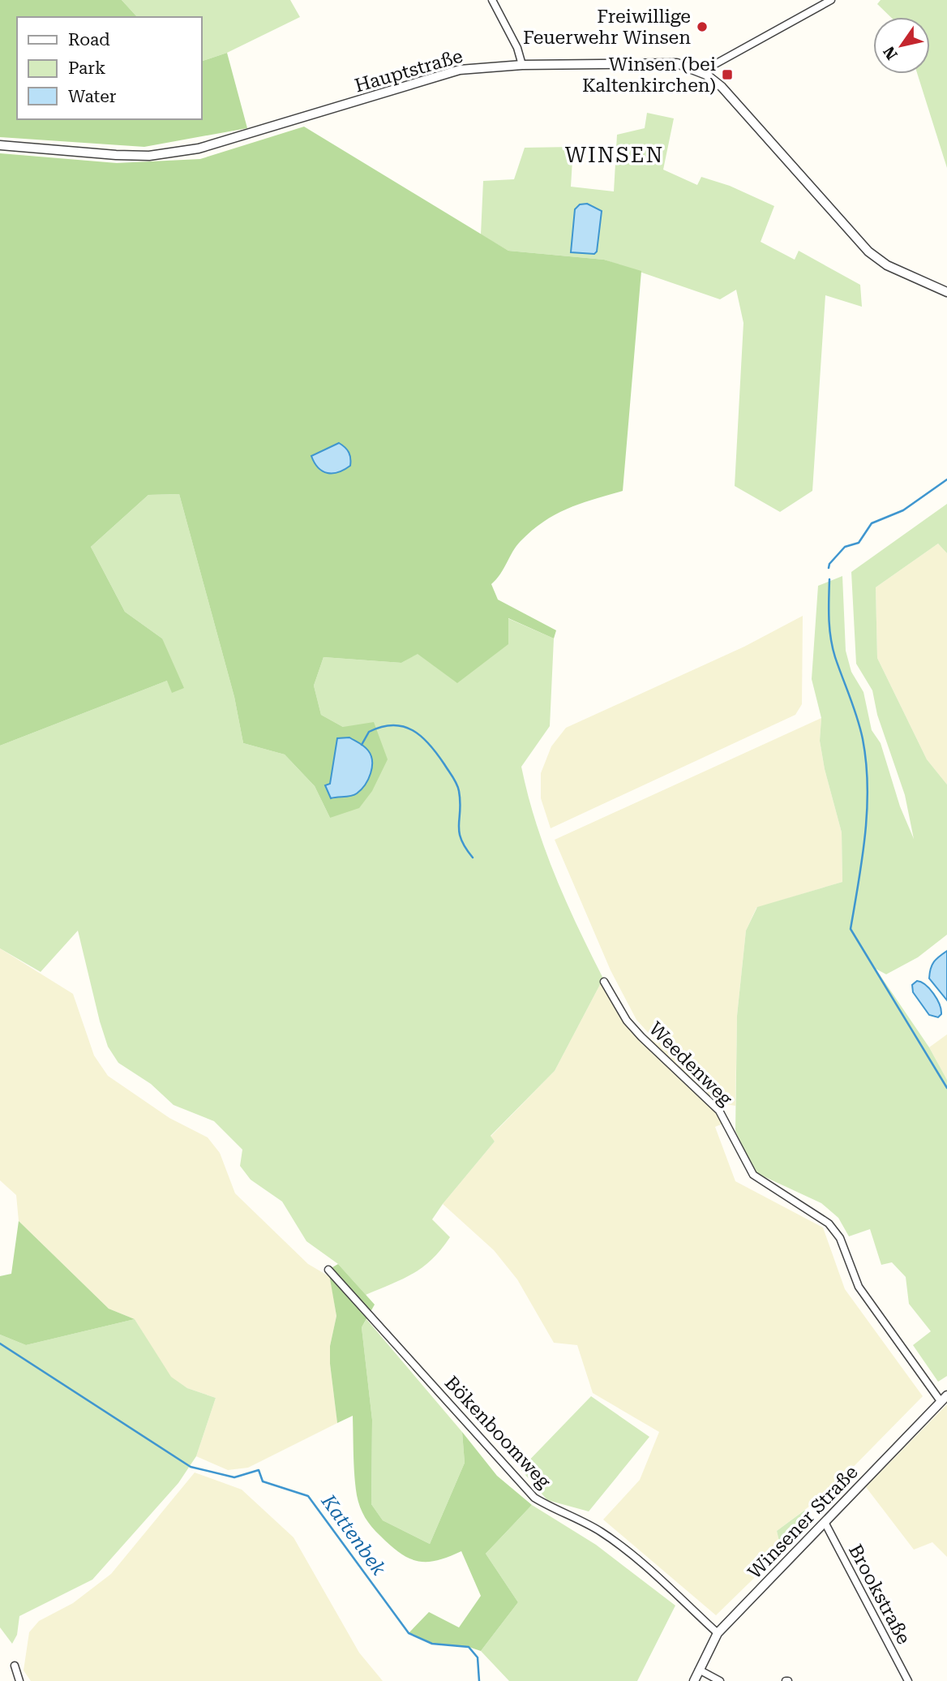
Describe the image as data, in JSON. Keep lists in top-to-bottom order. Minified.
{"streets":{"street":["Hauptstraße","Weedenweg","Bökenboomweg","Winsener Straße","Brookstraße"]},"crossings":[["Weedenweg","Winsener Straße"],["Bökenboomweg","Winsener Straße"],["Winsener Straße","Brookstraße"]],"districts":["WINSEN"],"water":["Kattenbek"],"places":{"other":["Freiwillige Feuerwehr Winsen"],"transit":["Winsen (bei Kaltenkirchen)"]},"legend":["Road","Park","Water"],"north":"bottom left"}
